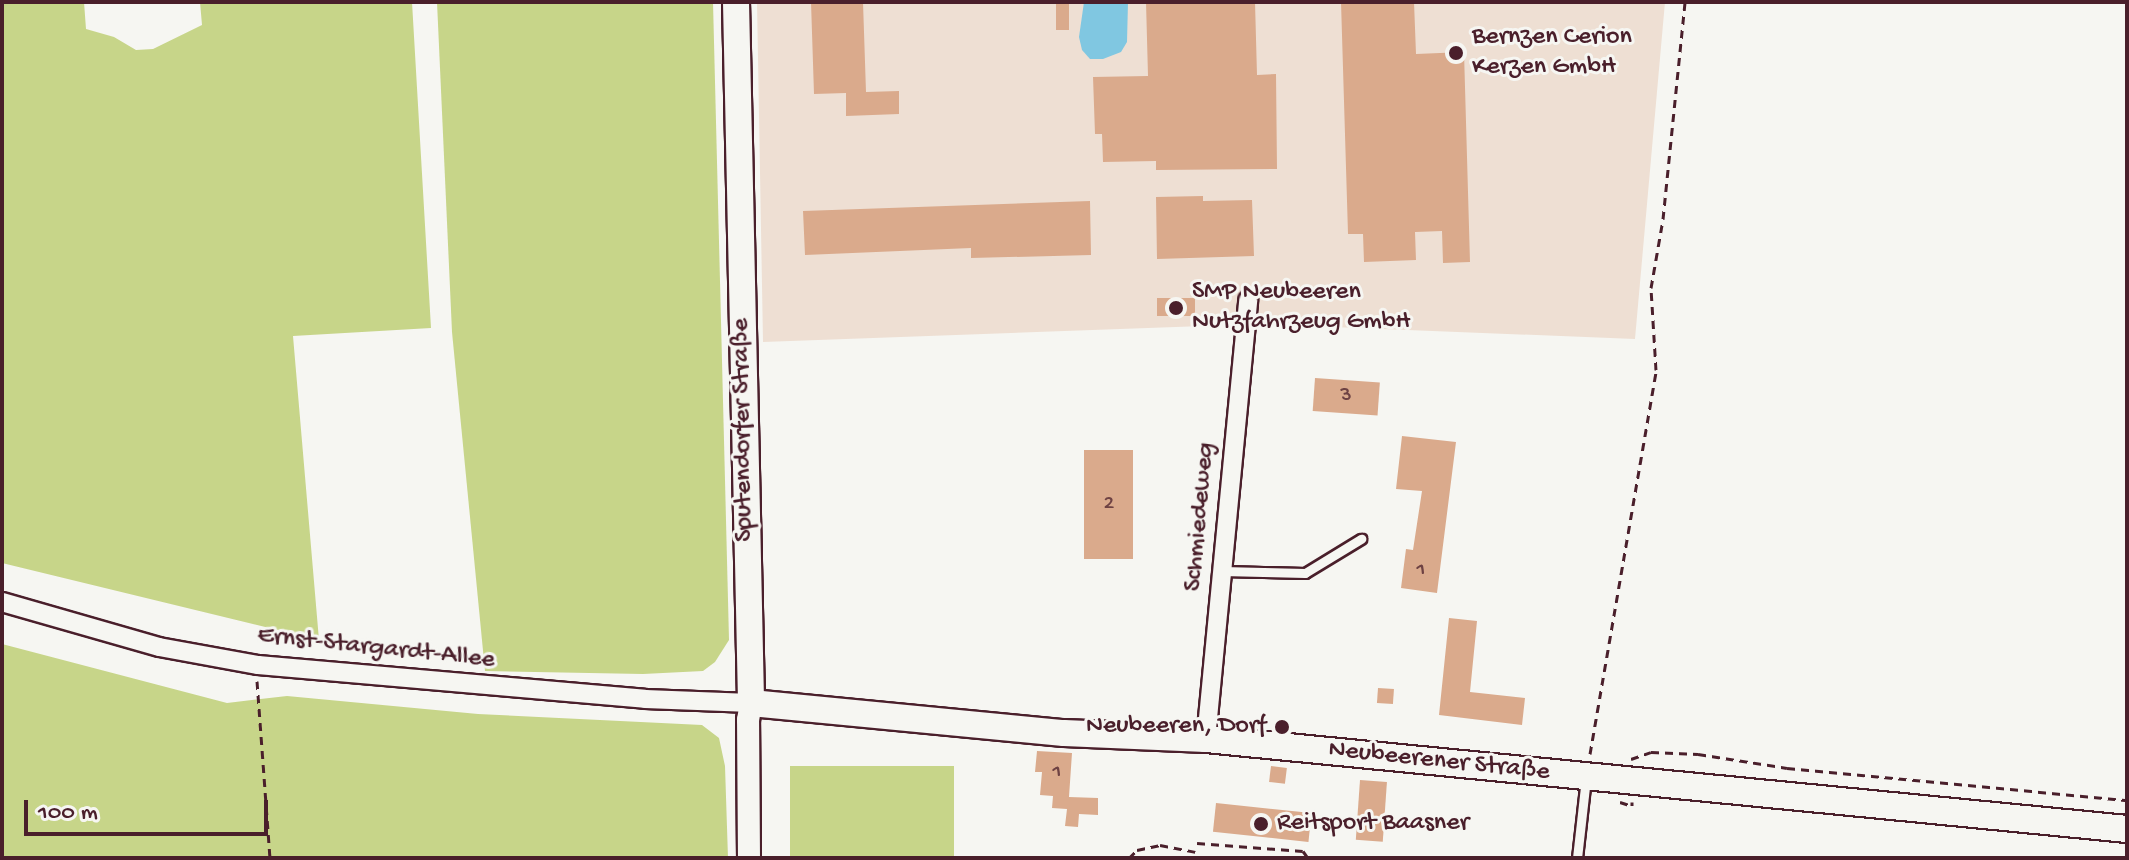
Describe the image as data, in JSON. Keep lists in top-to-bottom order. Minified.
{"streets":{"main road":["Sputendorfer Straße","Neubeerener Straße"],"street":["Schmiedeweg","Ernst-Stargardt-Allee"]},"crossings":[["Sputendorfer Straße","Ernst-Stargardt-Allee"],["Sputendorfer Straße","Neubeerener Straße"],["Schmiedeweg","Neubeerener Straße"],["Ernst-Stargardt-Allee","Neubeerener Straße"]],"places":["Bernzen Cerion Kerzen GmbH","SMP Neubeeren Nutzfahrzeug GmbH","Neubeeren, Dorf","Reitsport Baasner"],"house_numbers":["3","2","1","1"],"scale_bar":"100 m"}
